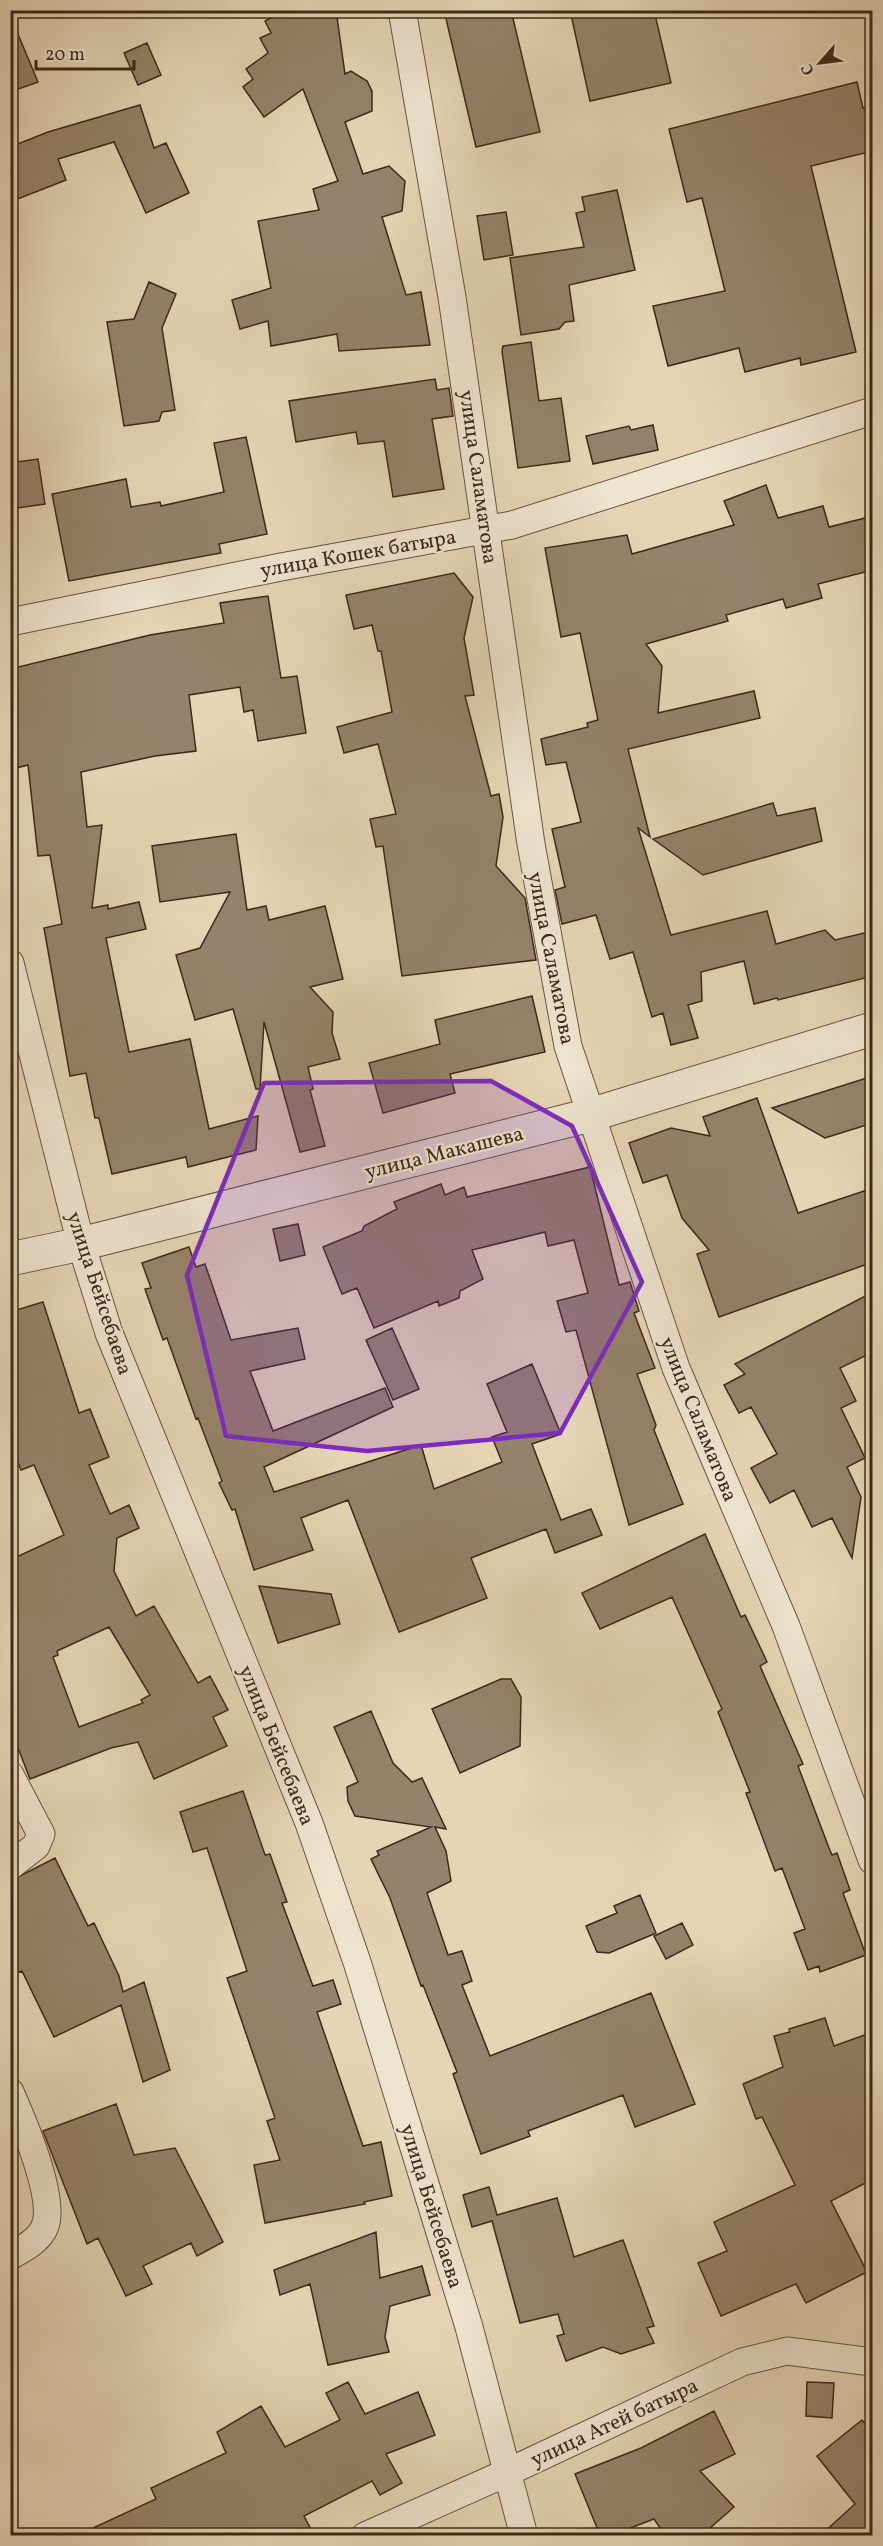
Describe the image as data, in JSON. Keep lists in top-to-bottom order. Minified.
{"streets":{"street":["улица Саламатова","улица Кошек батыра","улица Макашева","улица Бейсебаева","улица Атей батыра"]},"crossings":[["улица Саламатова","улица Кошек батыра"],["улица Саламатова","улица Макашева"],["улица Макашева","улица Бейсебаева"],["улица Бейсебаева","улица Атей батыра"]],"scale_bar":"20 m","north":"bottom left"}
